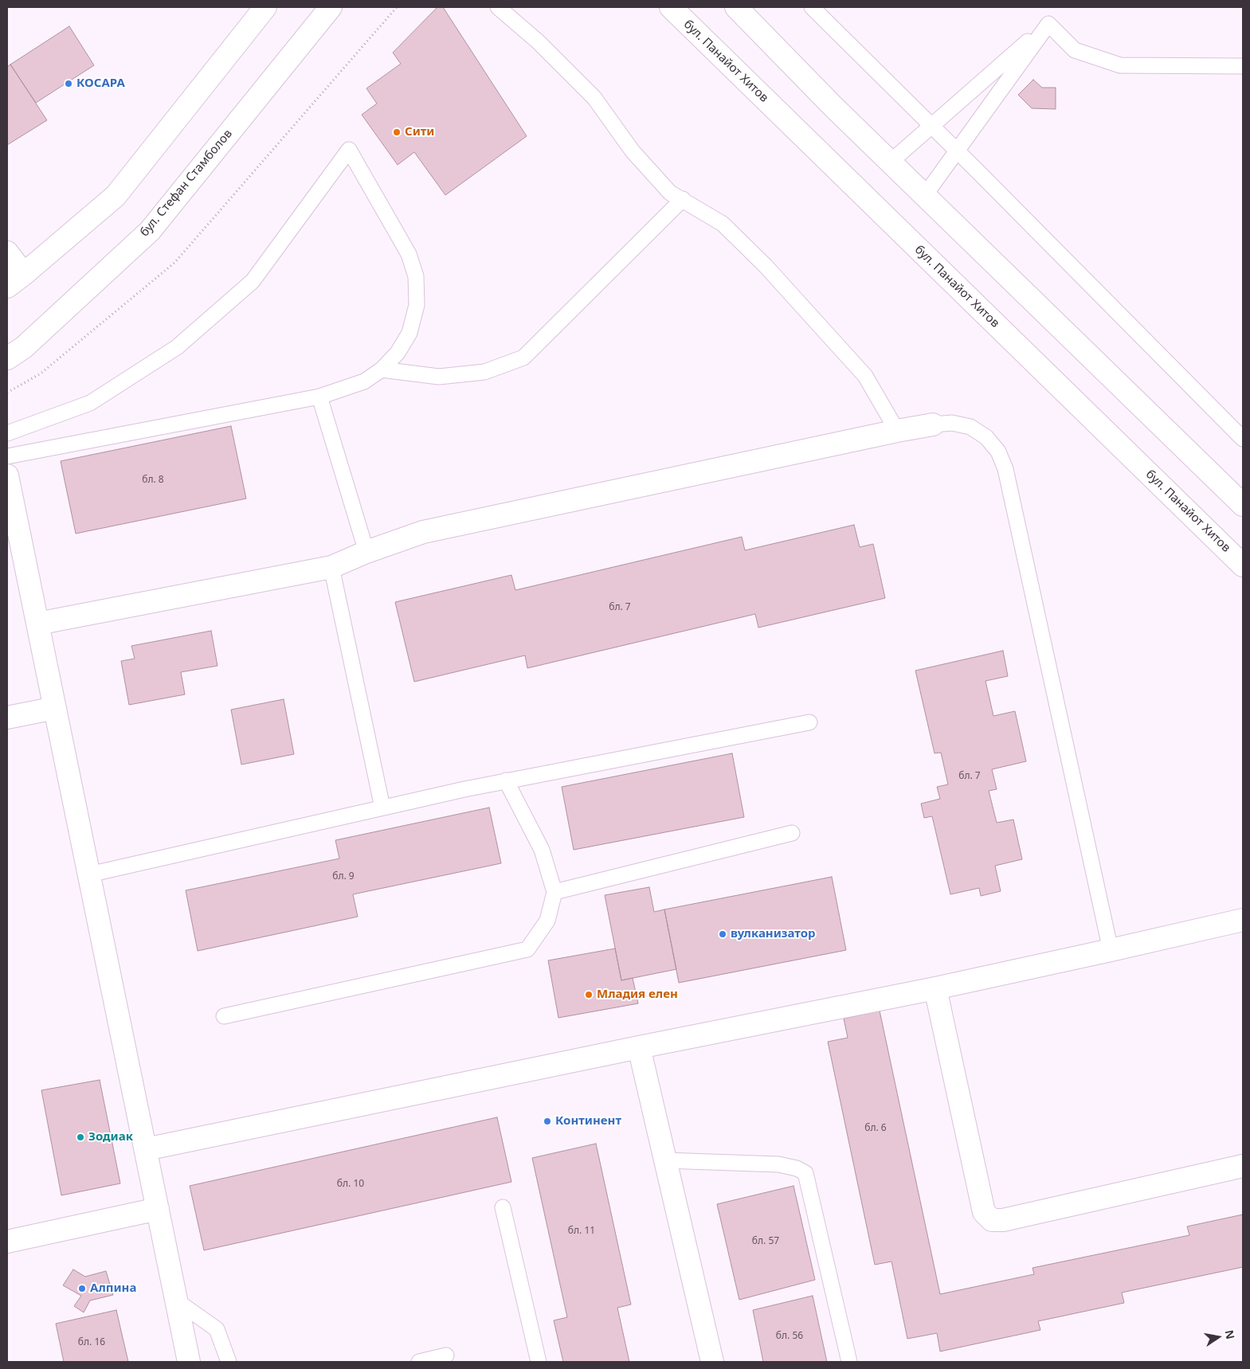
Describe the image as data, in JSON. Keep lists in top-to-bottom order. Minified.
{"streets":{"street":["бул. Панайот Хитов","бул. Стефан Стамболов"]},"places":["КОСАРА","Сити","вулканизатор","Младия елен","Континент","Зодиак","Алпина"],"house_numbers":["бл. 8","бл. 7","бл. 7","бл. 9","бл. 6","бл. 10","бл. 11","бл. 57","бл. 56","бл. 16"],"north":"right"}
